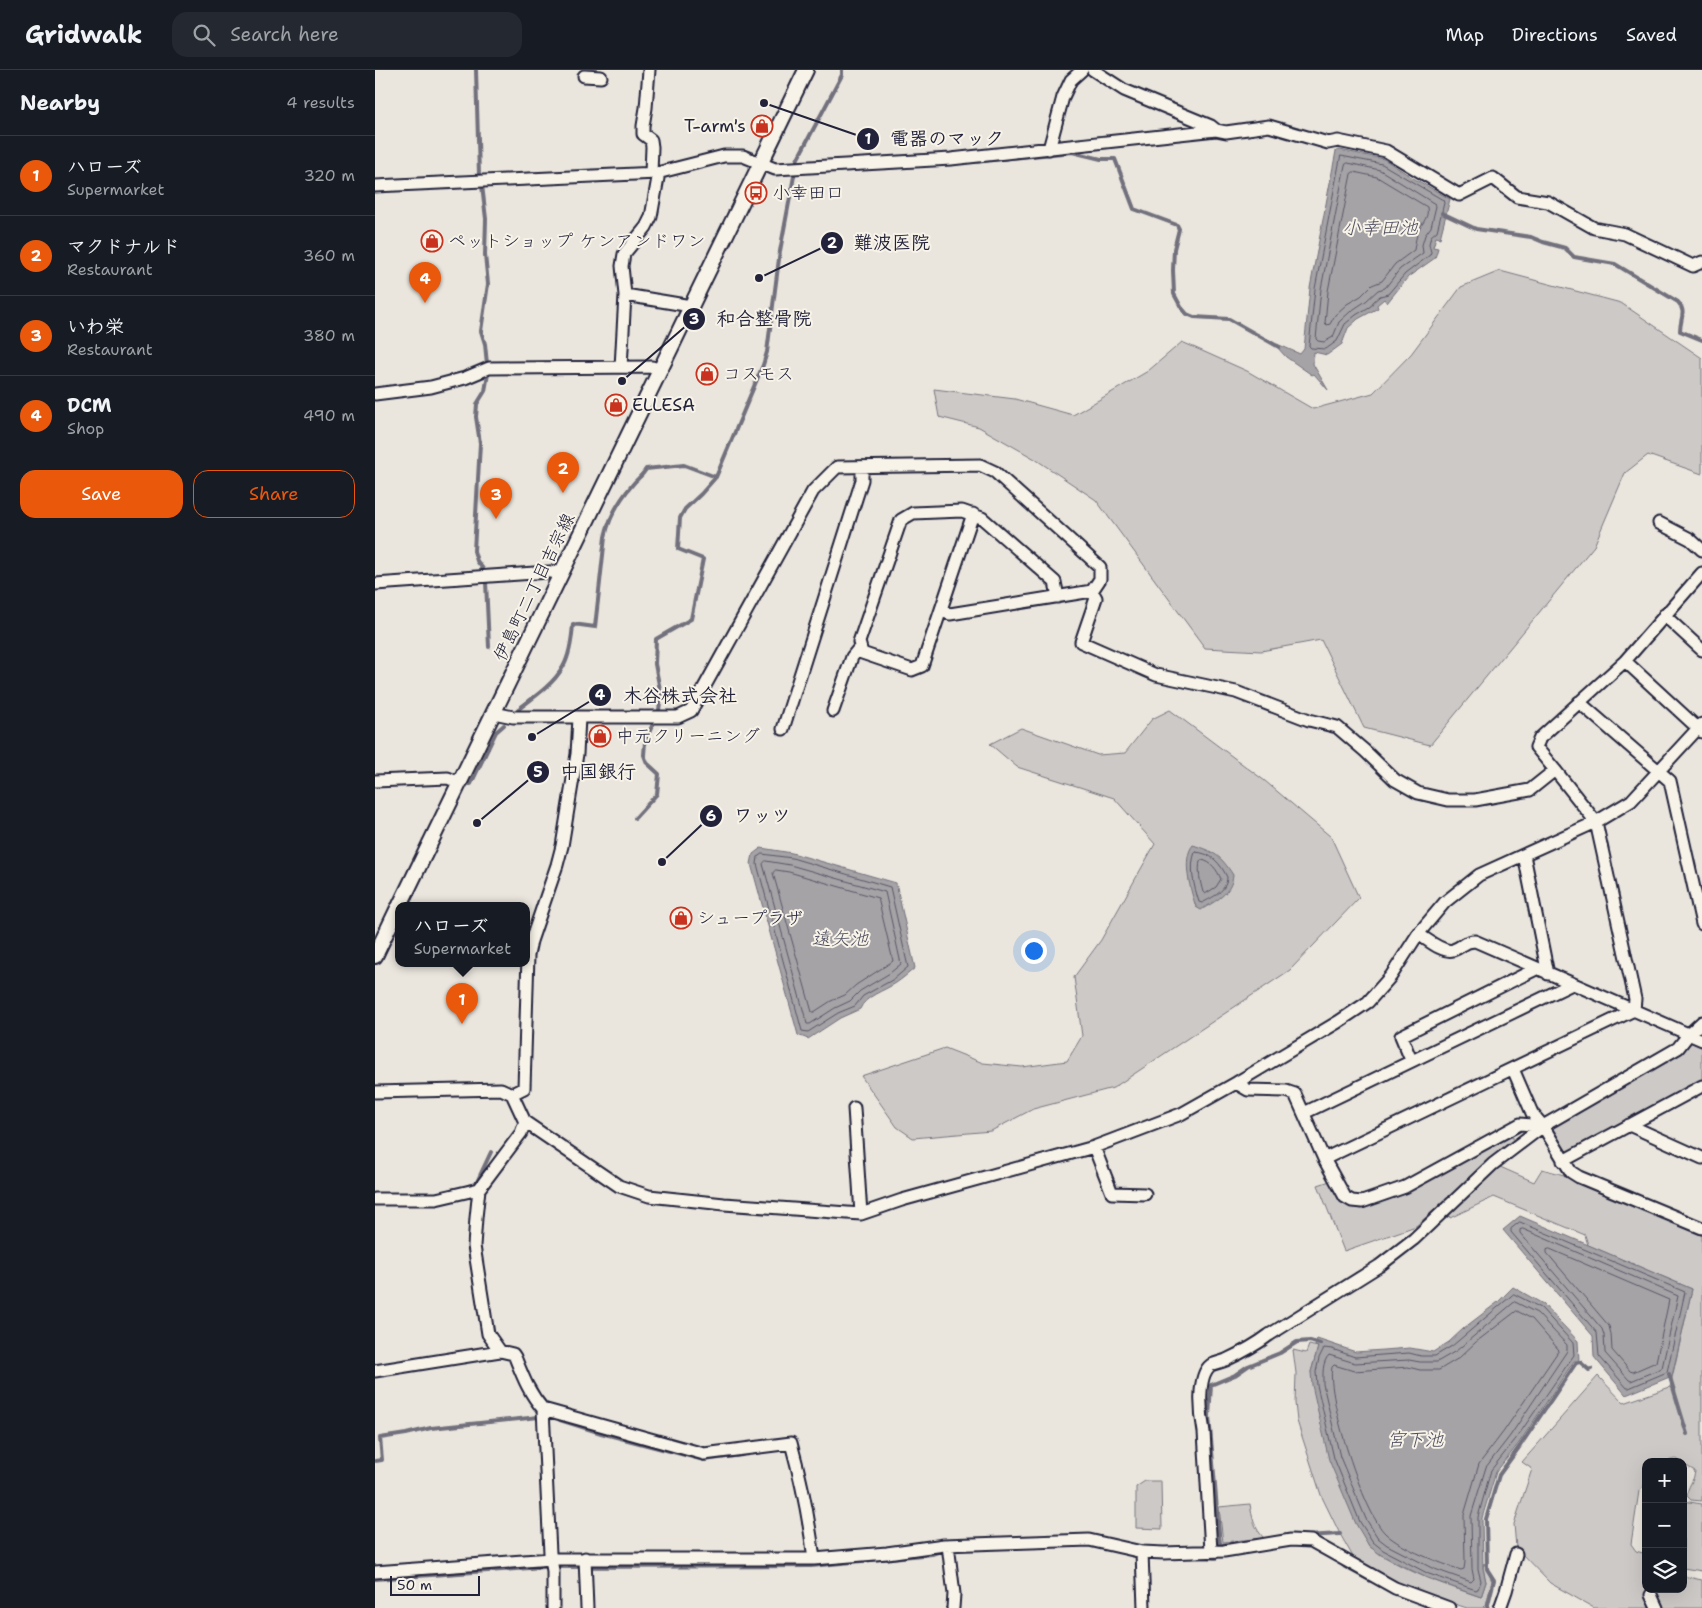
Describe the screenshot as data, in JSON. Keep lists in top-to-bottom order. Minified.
{"streets":{"street":["伊島町二丁目吉宗線"]},"water":["小幸田池","遠矢池","宮下池"],"places":{"other":["電器のマック","難波医院","和合整骨院","木谷株式会社","中国銀行","ワッツ"],"shop":["T-arm's","ペットショップ ケンアンドワン","コスモス","ELLESA","中元クリーニング","シュープラザ"],"bus stop":["小幸田口"]},"scale_bar":"50 m","page":{"header":"Gridwalk","search":"Search here","nav":["Map","Directions","Saved"],"heading":["Nearby","4 results"],"list":[{"mark":"1","name":"ハローズ","note":"Supermarket","value":"320 m"},{"mark":"2","name":"マクドナルド","note":"Restaurant","value":"360 m"},{"mark":"3","name":"いわ栄","note":"Restaurant","value":"380 m"},{"mark":"4","name":"DCM","note":"Shop","value":"490 m"}],"pins":["4","2","3","1"],"buttons":["Save","Share"],"popup":["ハローズ","Supermarket"],"map_buttons":["+","−"],"scale":"50 m"}}
